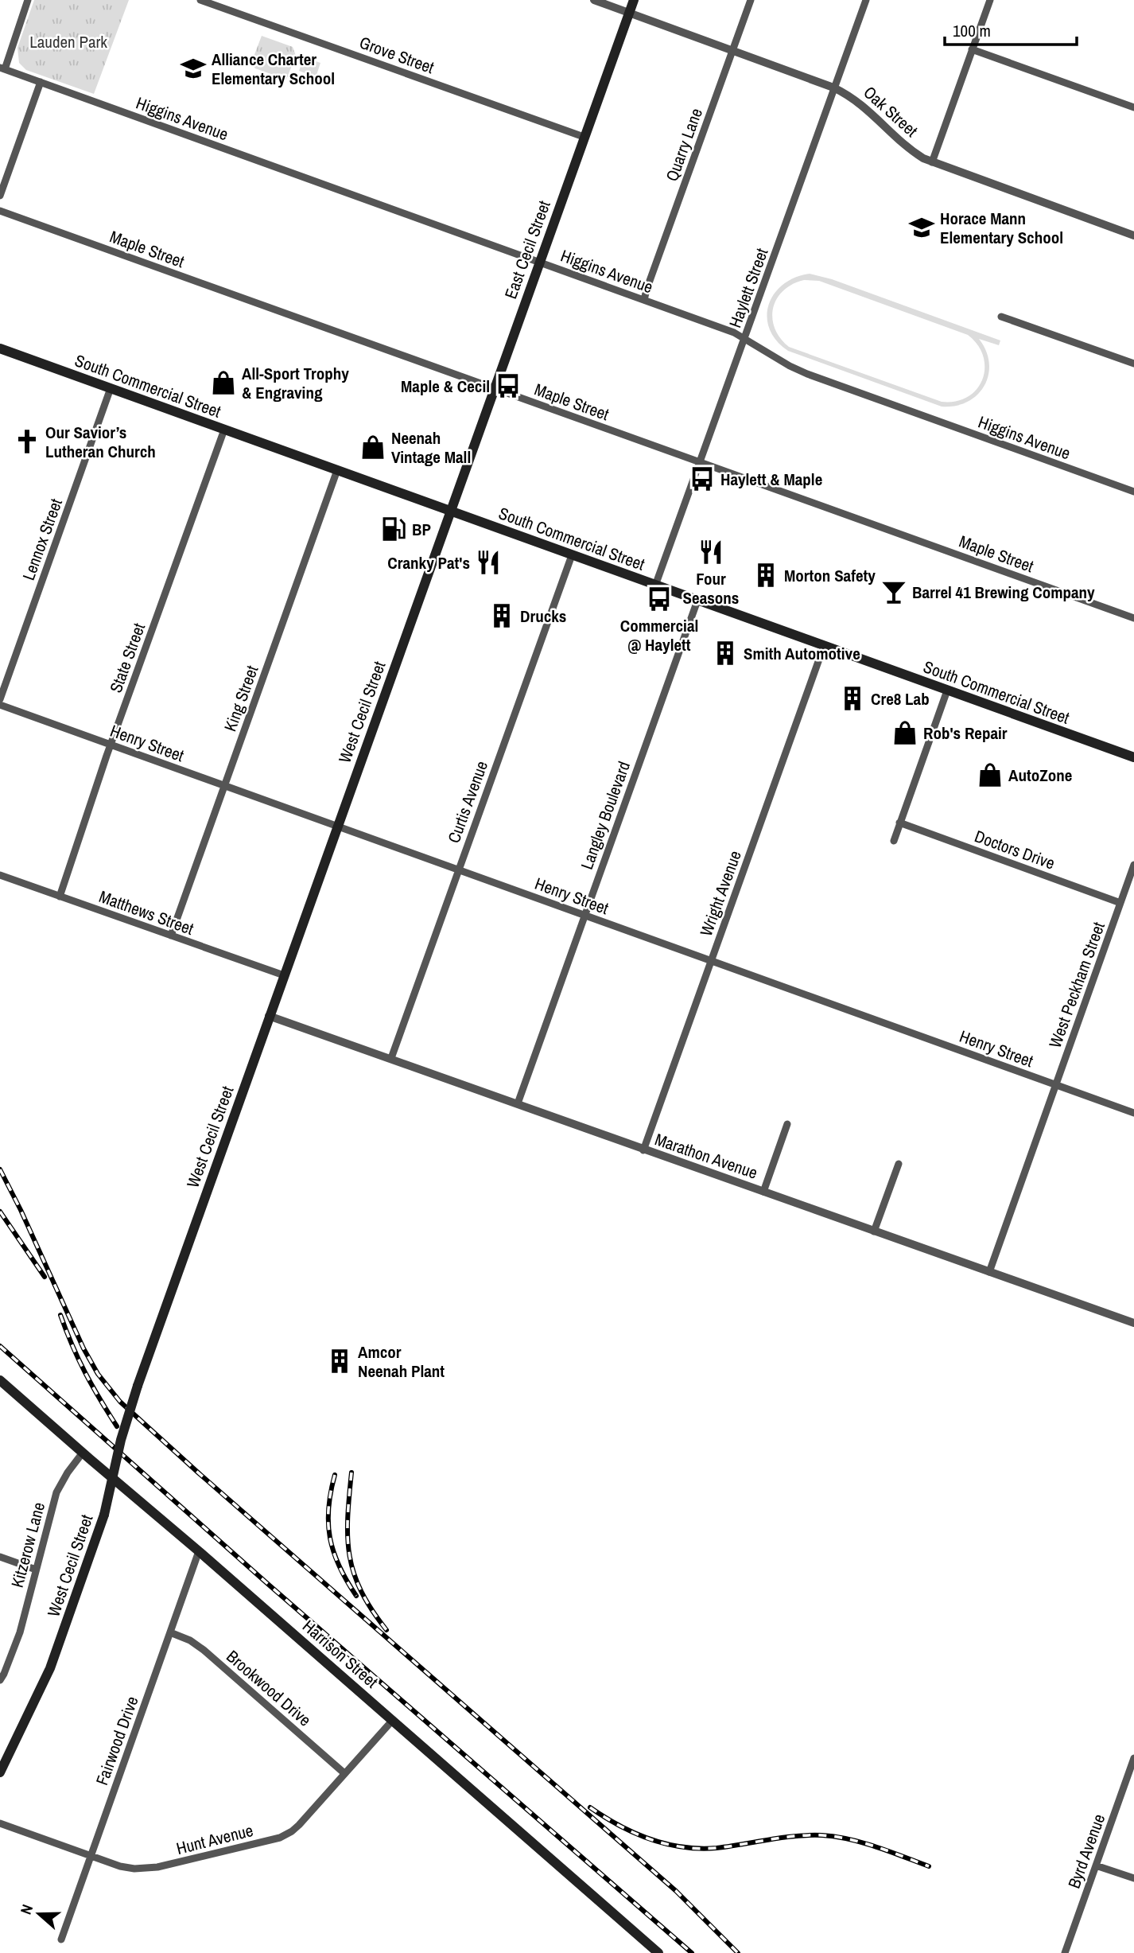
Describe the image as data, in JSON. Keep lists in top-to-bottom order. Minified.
{"streets":{"main road":["East Cecil Street","South Commercial Street","West Cecil Street","Harrison Street"],"street":["Grove Street","Oak Street","Higgins Avenue","Quarry Lane","Maple Street","Haylett Street","Lennox Street","State Street","King Street","Henry Street","Curtis Avenue","Langley Boulevard","Doctors Drive","Wright Avenue","Matthews Street","West Peckham Street","Marathon Avenue","Kitzerow Lane","Brookwood Drive","Fairwood Drive","Hunt Avenue","Byrd Avenue"]},"crossings":[["Grove Street","East Cecil Street"],["Oak Street","Quarry Lane"],["Oak Street","East Cecil Street"],["Oak Street","Haylett Street"],["Higgins Avenue","Quarry Lane"],["Higgins Avenue","East Cecil Street"],["Higgins Avenue","Haylett Street"],["Maple Street","East Cecil Street"],["Maple Street","Haylett Street"],["East Cecil Street","South Commercial Street"],["East Cecil Street","West Cecil Street"],["Haylett Street","South Commercial Street"],["South Commercial Street","Lennox Street"],["South Commercial Street","State Street"],["South Commercial Street","King Street"],["South Commercial Street","West Cecil Street"],["South Commercial Street","Curtis Avenue"],["South Commercial Street","Langley Boulevard"],["South Commercial Street","Wright Avenue"],["State Street","Henry Street"],["State Street","Matthews Street"],["King Street","Henry Street"],["King Street","Matthews Street"],["West Cecil Street","Henry Street"],["West Cecil Street","Matthews Street"],["West Cecil Street","Marathon Avenue"],["Henry Street","Curtis Avenue"],["Henry Street","Langley Boulevard"],["Henry Street","Wright Avenue"],["Henry Street","West Peckham Street"],["Curtis Avenue","Marathon Avenue"],["Langley Boulevard","Marathon Avenue"],["Doctors Drive","West Peckham Street"],["Wright Avenue","Marathon Avenue"],["West Peckham Street","Marathon Avenue"],["Kitzerow Lane","Harrison Street"],["Harrison Street","Fairwood Drive"],["Harrison Street","Hunt Avenue"],["Brookwood Drive","Fairwood Drive"],["Brookwood Drive","Hunt Avenue"],["Fairwood Drive","Hunt Avenue"]],"parks":["Lauden Park"],"places":{"school or university":["Alliance Charter Elementary School","Horace Mann Elementary School"],"shop":["All-Sport Trophy & Engraving","Neenah Vintage Mall","Rob's Repair","AutoZone"],"bus stop":["Maple & Cecil","Haylett & Maple","Commercial @ Haylett"],"church":["Our Savior’s Lutheran Church"],"fuel station":["BP"],"restaurant":["Four Seasons","Cranky Pat's"],"building":["Morton Safety","Drucks","Smith Automotive","Cre8 Lab","Amcor Neenah Plant"],"bar":["Barrel 41 Brewing Company"]},"scale_bar":"100 m","north":"left"}
